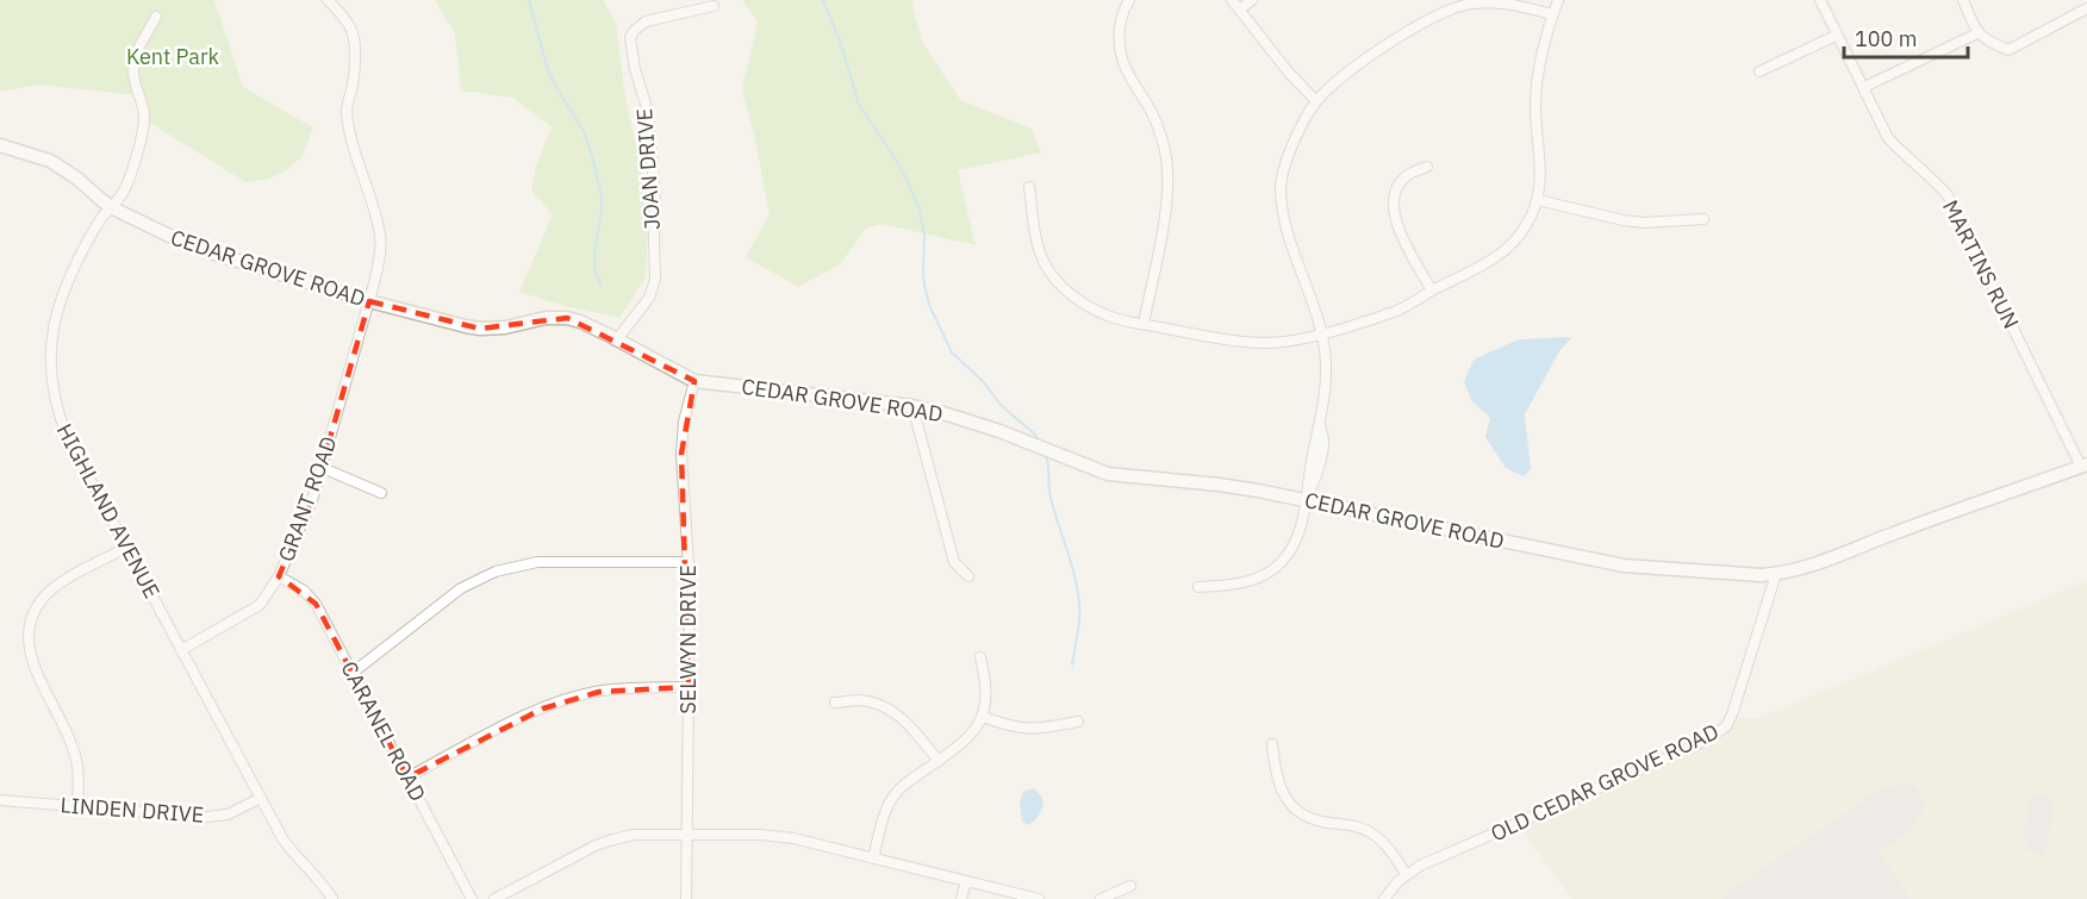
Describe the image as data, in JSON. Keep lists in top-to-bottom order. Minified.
{"streets":{"street":["JOAN DRIVE","MARTINS RUN","CEDAR GROVE ROAD","GRANT ROAD","HIGHLAND AVENUE","SELWYN DRIVE","CARANEL ROAD","OLD CEDAR GROVE ROAD","LINDEN DRIVE"]},"crossings":[["JOAN DRIVE","CEDAR GROVE ROAD"],["MARTINS RUN","CEDAR GROVE ROAD"],["CEDAR GROVE ROAD","GRANT ROAD"],["CEDAR GROVE ROAD","HIGHLAND AVENUE"],["CEDAR GROVE ROAD","SELWYN DRIVE"],["CEDAR GROVE ROAD","OLD CEDAR GROVE ROAD"],["GRANT ROAD","HIGHLAND AVENUE"],["GRANT ROAD","CARANEL ROAD"],["HIGHLAND AVENUE","LINDEN DRIVE"]],"parks":["Kent Park"],"scale_bar":"100 m"}
